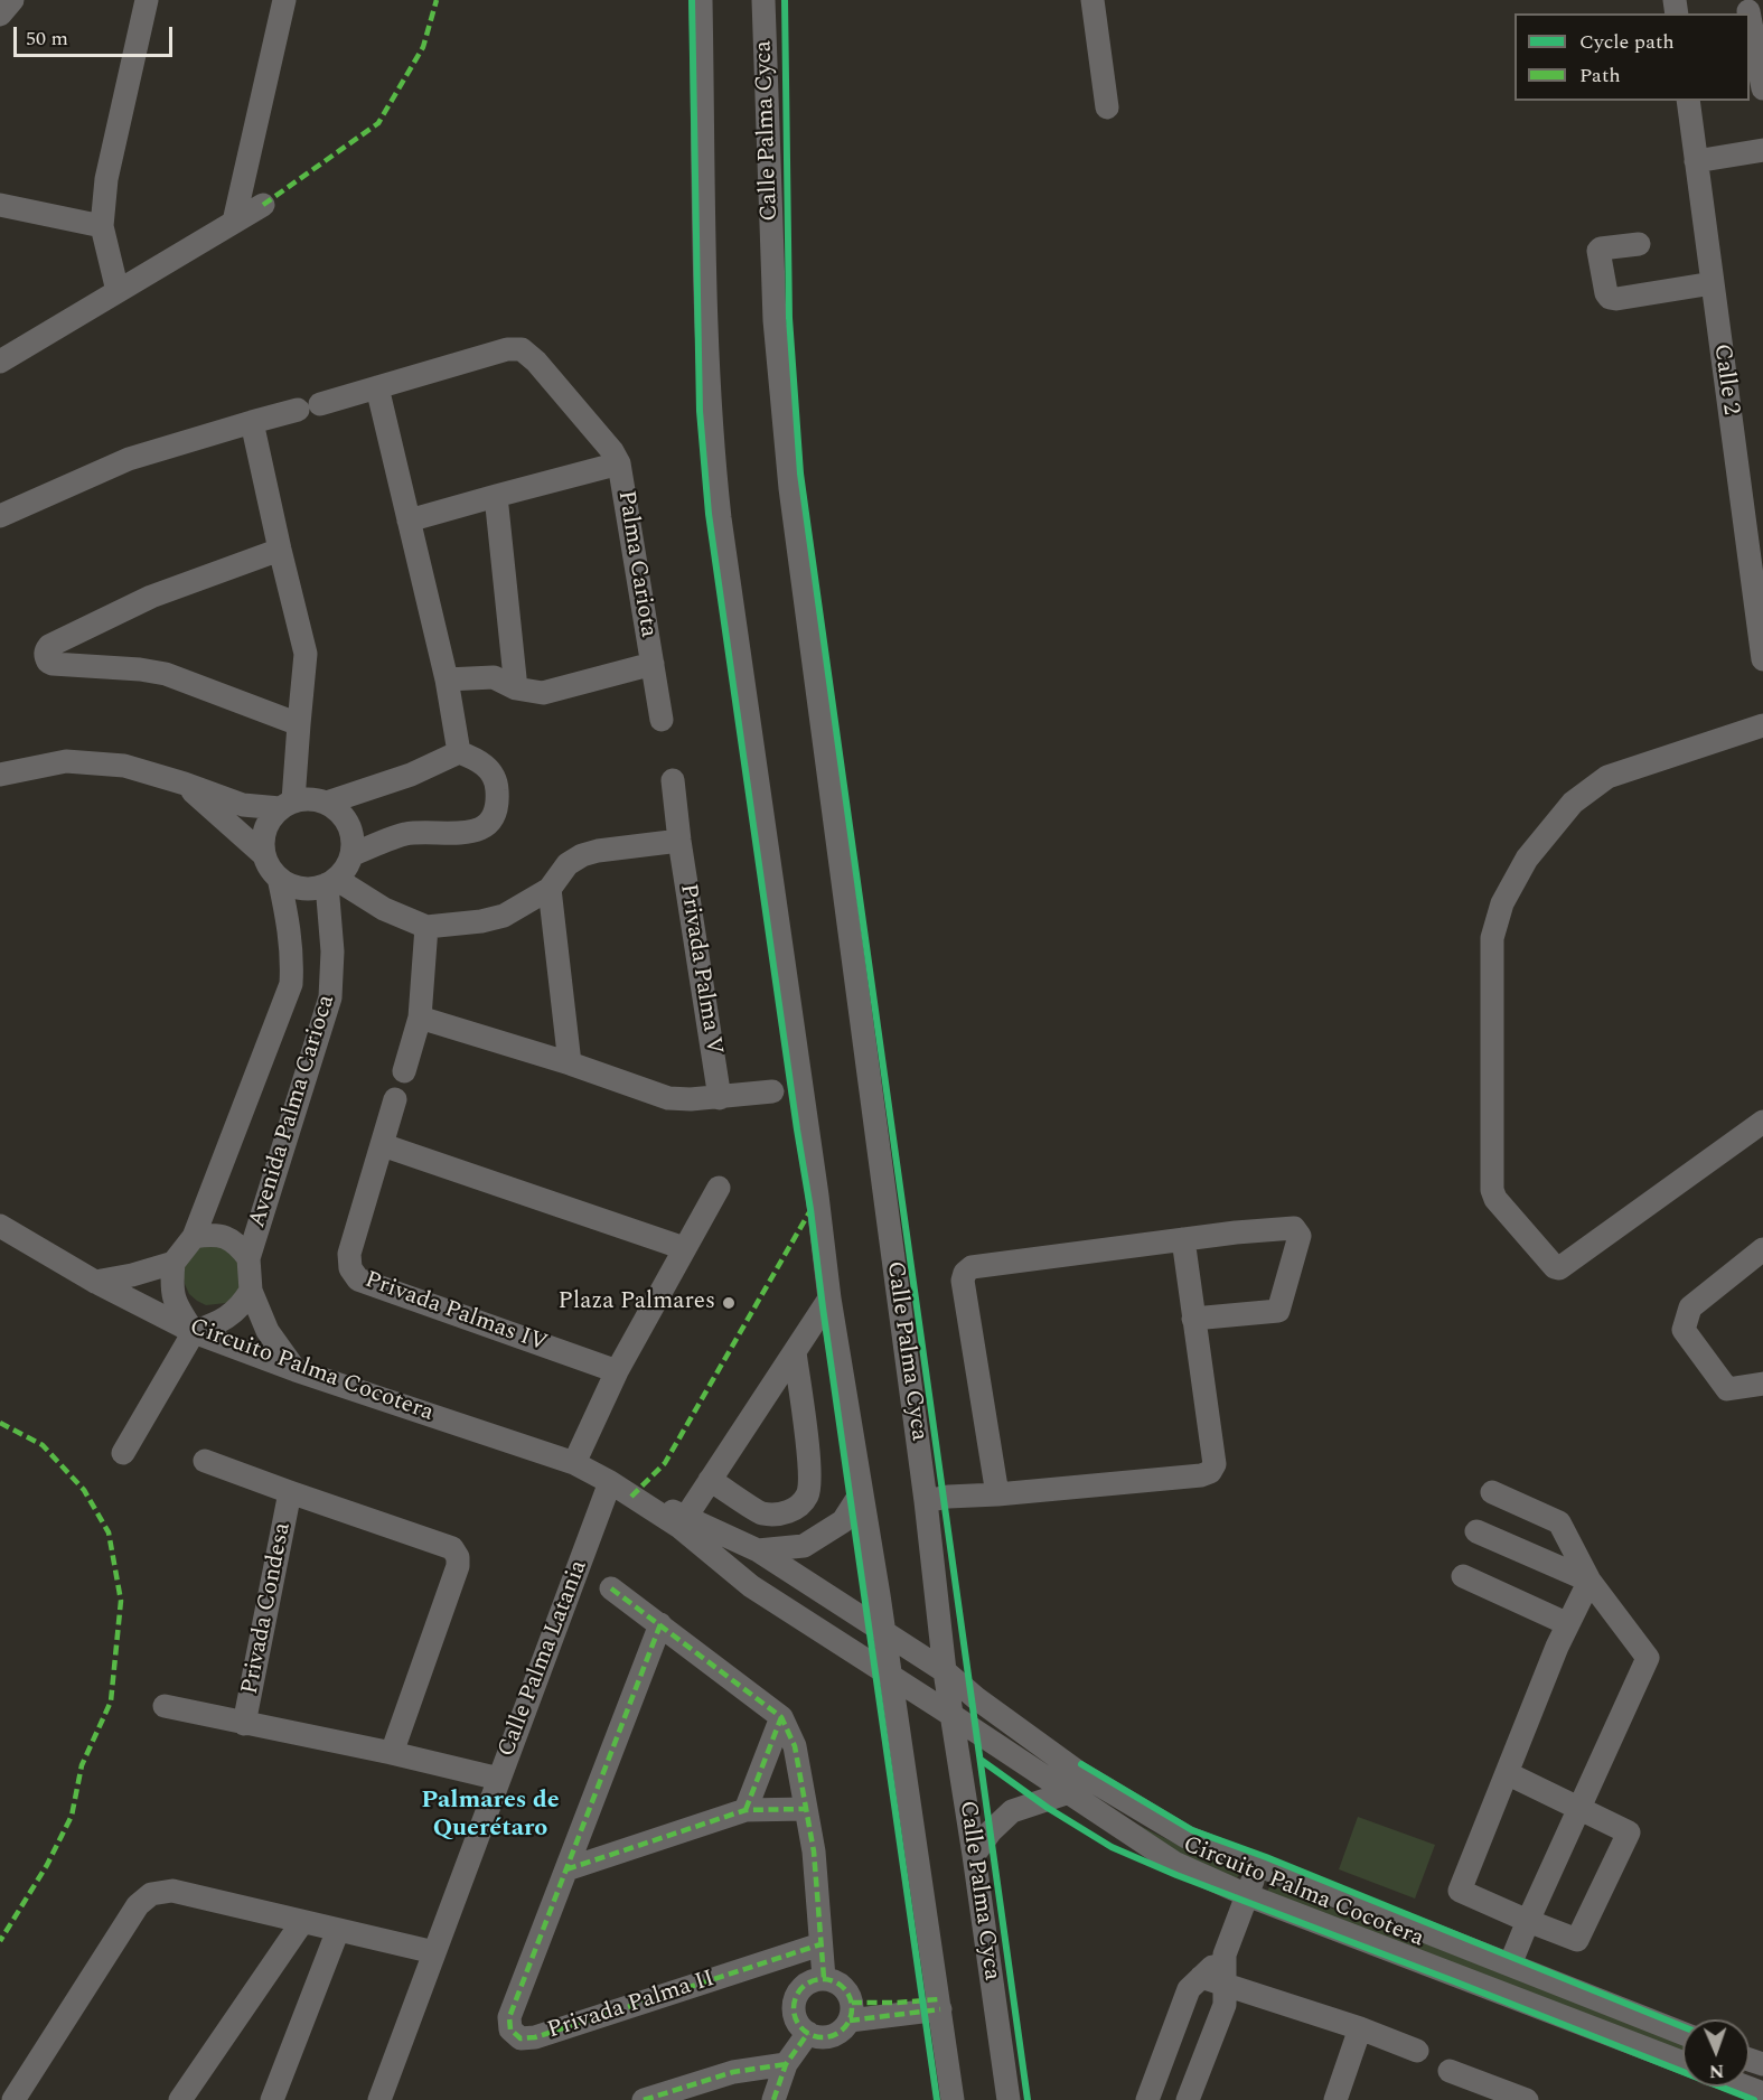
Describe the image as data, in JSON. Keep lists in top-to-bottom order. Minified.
{"streets":{"street":["Calle Palma Cyca","Calle 2","Palma Cariota","Privada Palma V","Avenida Palma Carioca","Privada Palmas IV","Circuito Palma Cocotera","Privada Condesa","Calle Palma Latania","Privada Palma II"]},"crossings":[["Calle Palma Cyca","Circuito Palma Cocotera"],["Avenida Palma Carioca","Circuito Palma Cocotera"],["Circuito Palma Cocotera","Calle Palma Latania"],["Privada Condesa","Calle Palma Latania"]],"districts":["Palmares de Querétaro"],"places":["Plaza Palmares"],"legend":["Cycle path","Path"],"scale_bar":"50 m","north":"bottom"}
